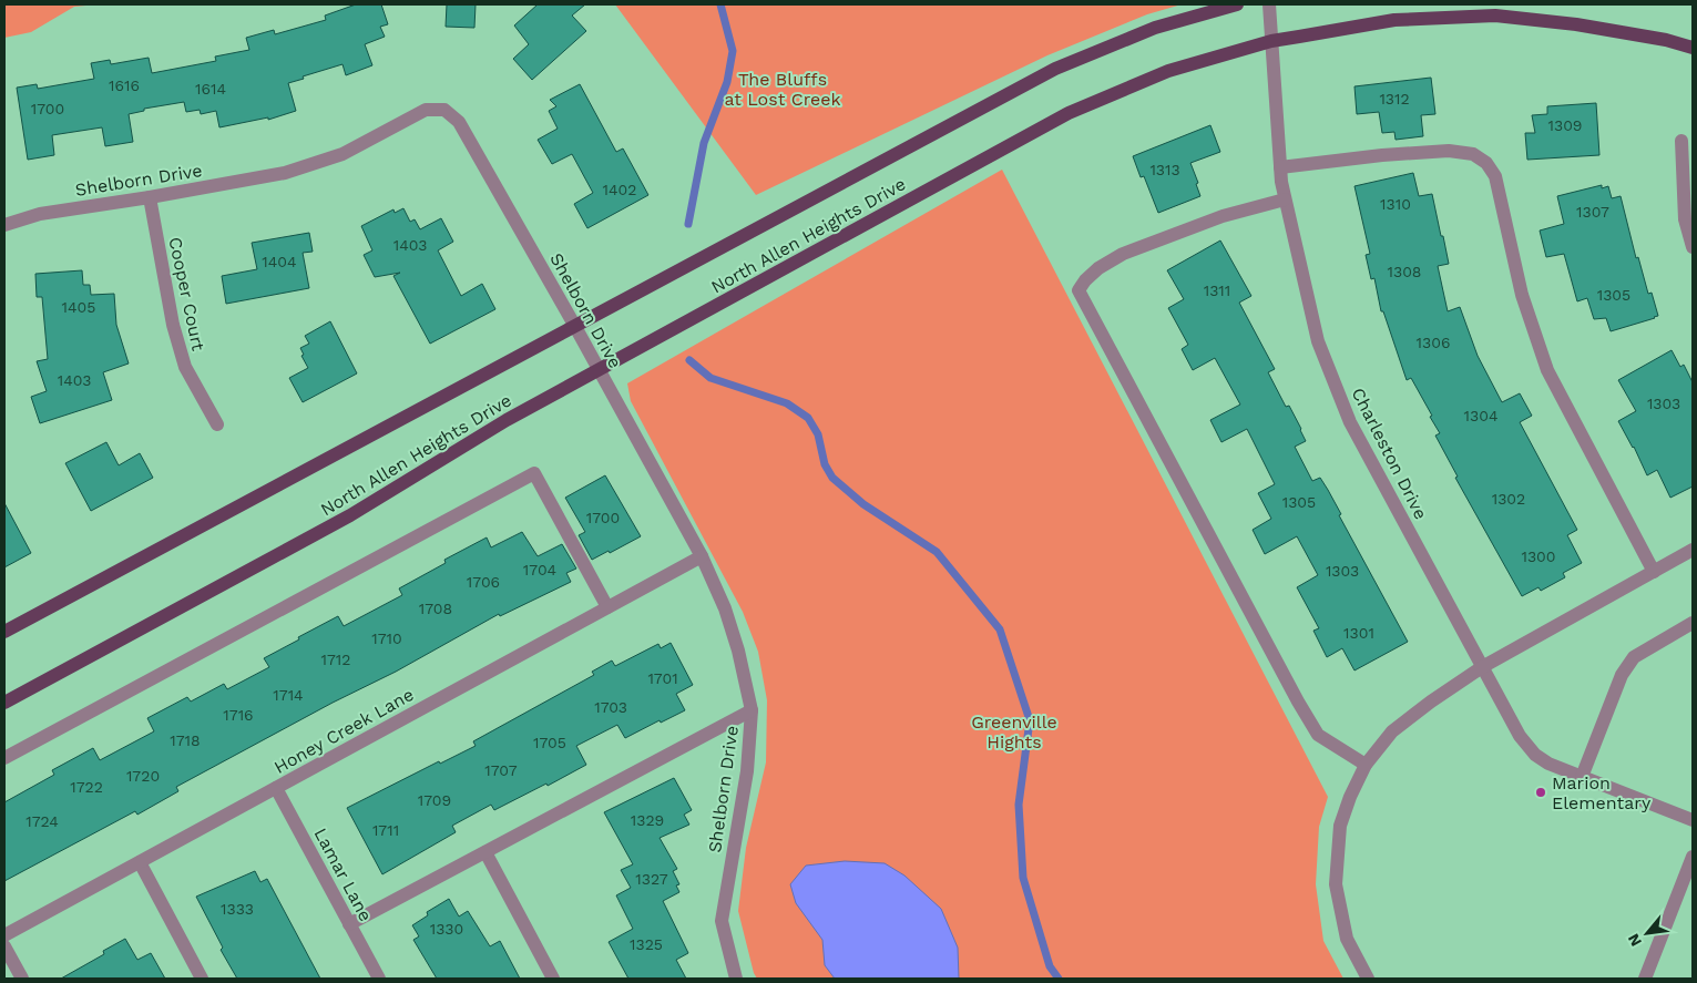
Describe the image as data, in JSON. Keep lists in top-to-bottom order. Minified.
{"streets":{"main road":["North Allen Heights Drive"],"street":["Shelborn Drive","Cooper Court","Charleston Drive","Honey Creek Lane","Lamar Lane"]},"crossings":[["Shelborn Drive","North Allen Heights Drive"],["Shelborn Drive","Cooper Court"],["Shelborn Drive","Honey Creek Lane"],["North Allen Heights Drive","Charleston Drive"],["Honey Creek Lane","Lamar Lane"]],"parks":["The Bluffs at Lost Creek","Greenville Hights"],"places":["Marion Elementary"],"house_numbers":["1616","1614","1312","1700","1309","1313","1402","1310","1307","1403","1404","1308","1311","1305","1405","1306","1403","1303","1304","1302","1305","1700","1300","1704","1303","1706","1708","1301","1710","1712","1701","1714","1703","1716","1718","1705","1707","1720","1722","1709","1329","1724","1711","1327","1333","1330","1325"],"north":"bottom left"}
